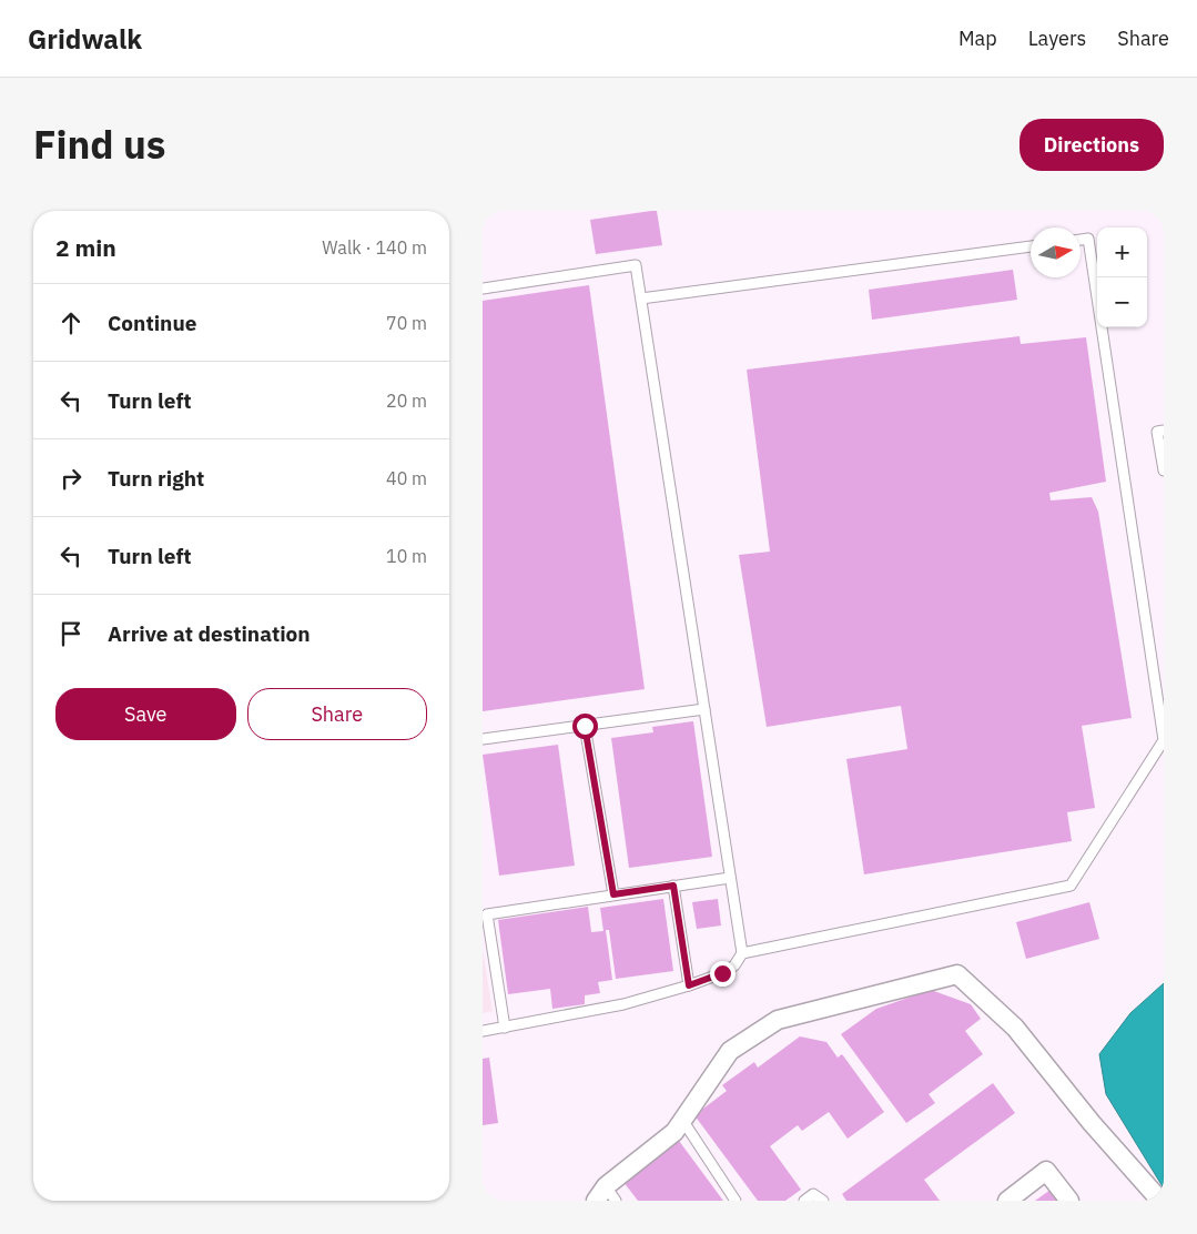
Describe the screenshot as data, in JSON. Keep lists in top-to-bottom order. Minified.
{"north":"right","page":{"header":"Gridwalk","nav":["Map","Layers","Share"],"title":"Find us","buttons":["Directions",["Save","Share"]],"heading":["2 min","Walk · 140 m"],"map_buttons":["+","−"],"list":[["Continue","70 m"],["Turn left","20 m"],["Turn right","40 m"],["Turn left","10 m"],"Arrive at destination"]}}
